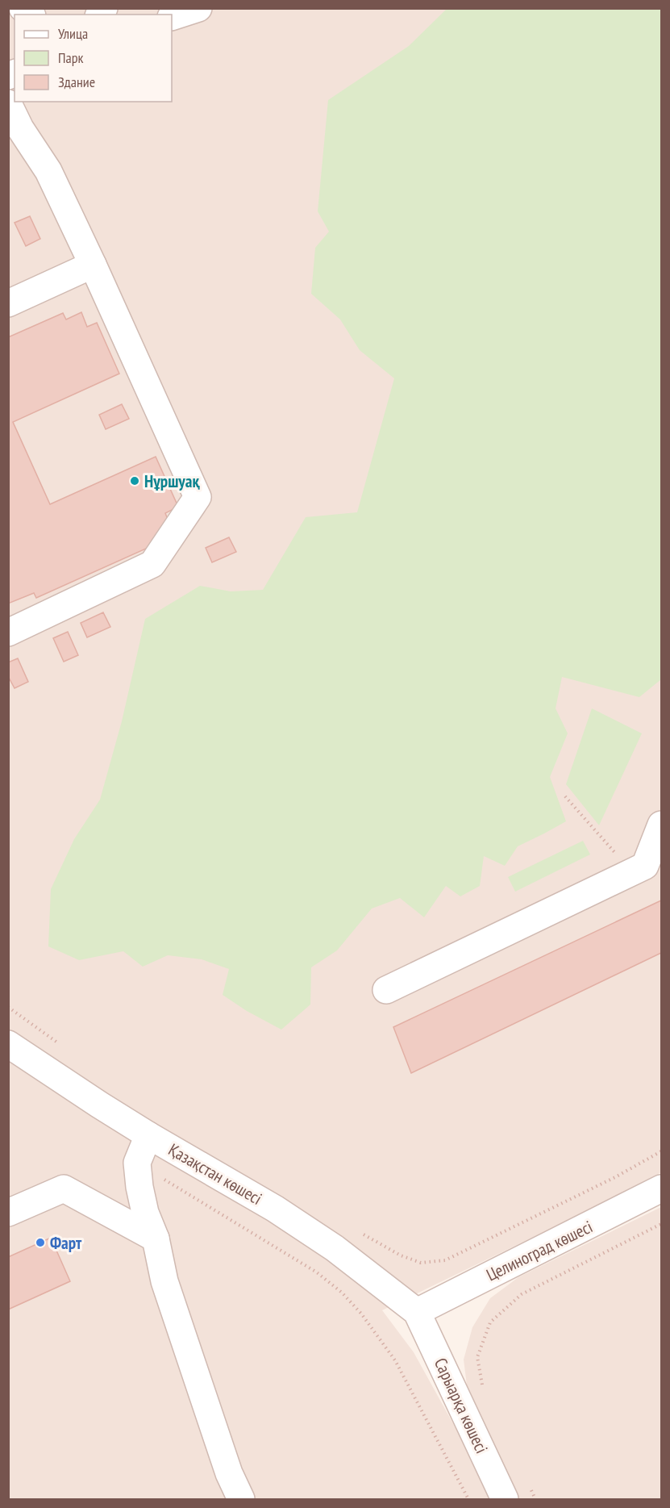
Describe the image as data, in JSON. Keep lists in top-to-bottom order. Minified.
{"streets":{"street":["Қазақстан көшесі","Целиноград көшесі","Сарыарқа көшесі"]},"crossings":[["Қазақстан көшесі","Целиноград көшесі"],["Қазақстан көшесі","Сарыарқа көшесі"],["Целиноград көшесі","Сарыарқа көшесі"]],"places":["Нұршуақ","Фарт"],"legend":["Улица","Парк","Здание"]}
